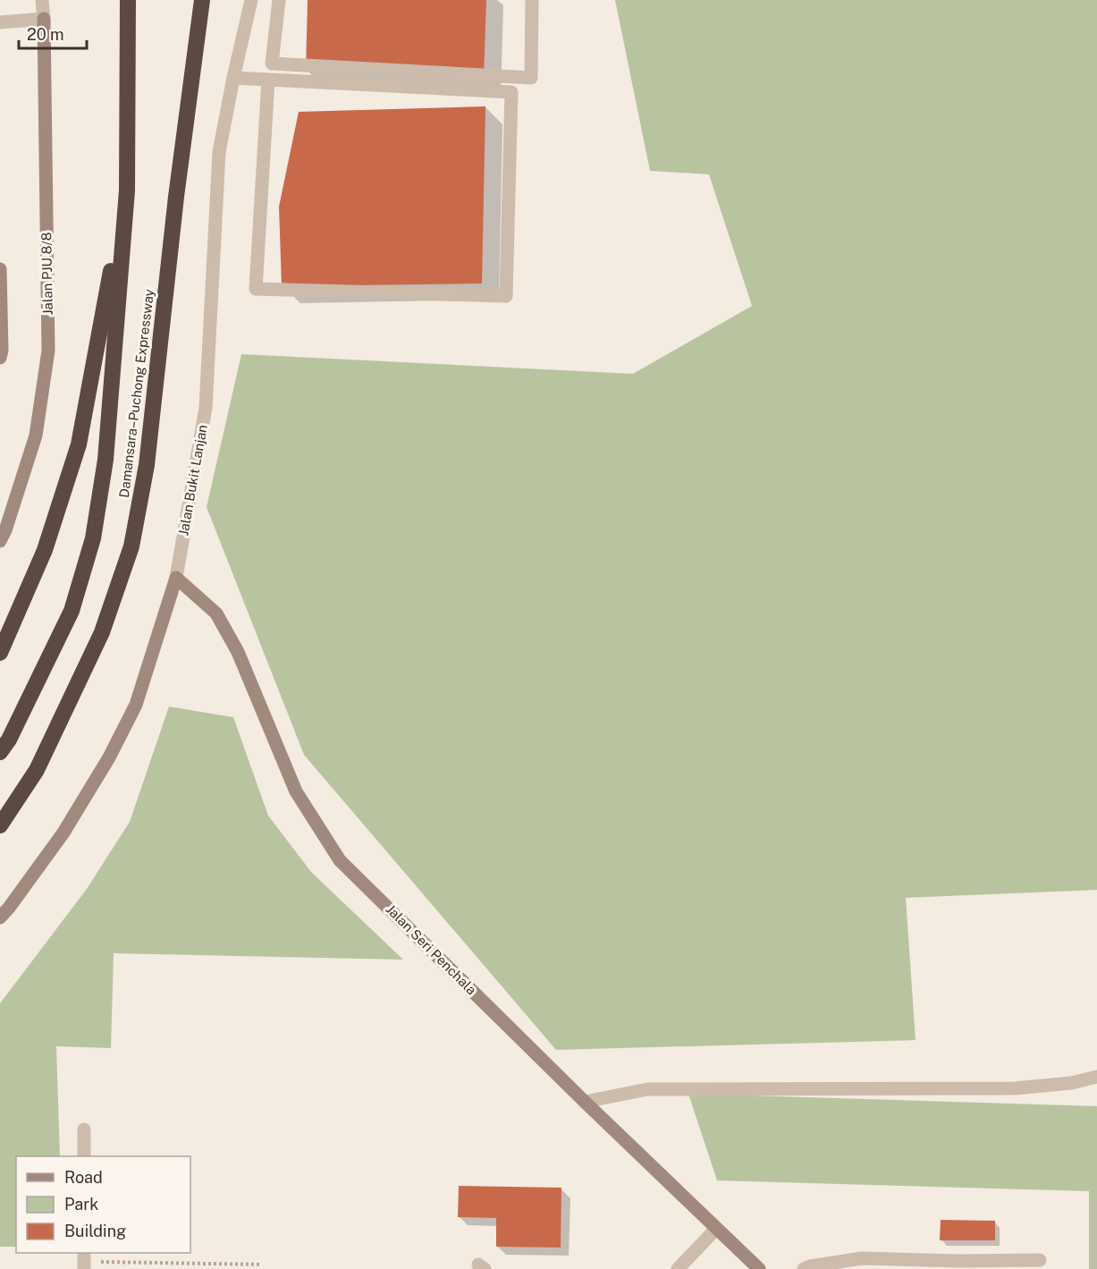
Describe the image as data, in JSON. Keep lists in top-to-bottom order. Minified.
{"streets":{"highway":["Damansara–Puchong Expressway"],"street":["Jalan PJU 8/8","Jalan Bukit Lanjan","Jalan Seri Penchala"]},"crossings":[["Jalan Bukit Lanjan","Jalan Seri Penchala"]],"legend":["Road","Park","Building"],"scale_bar":"20 m"}
